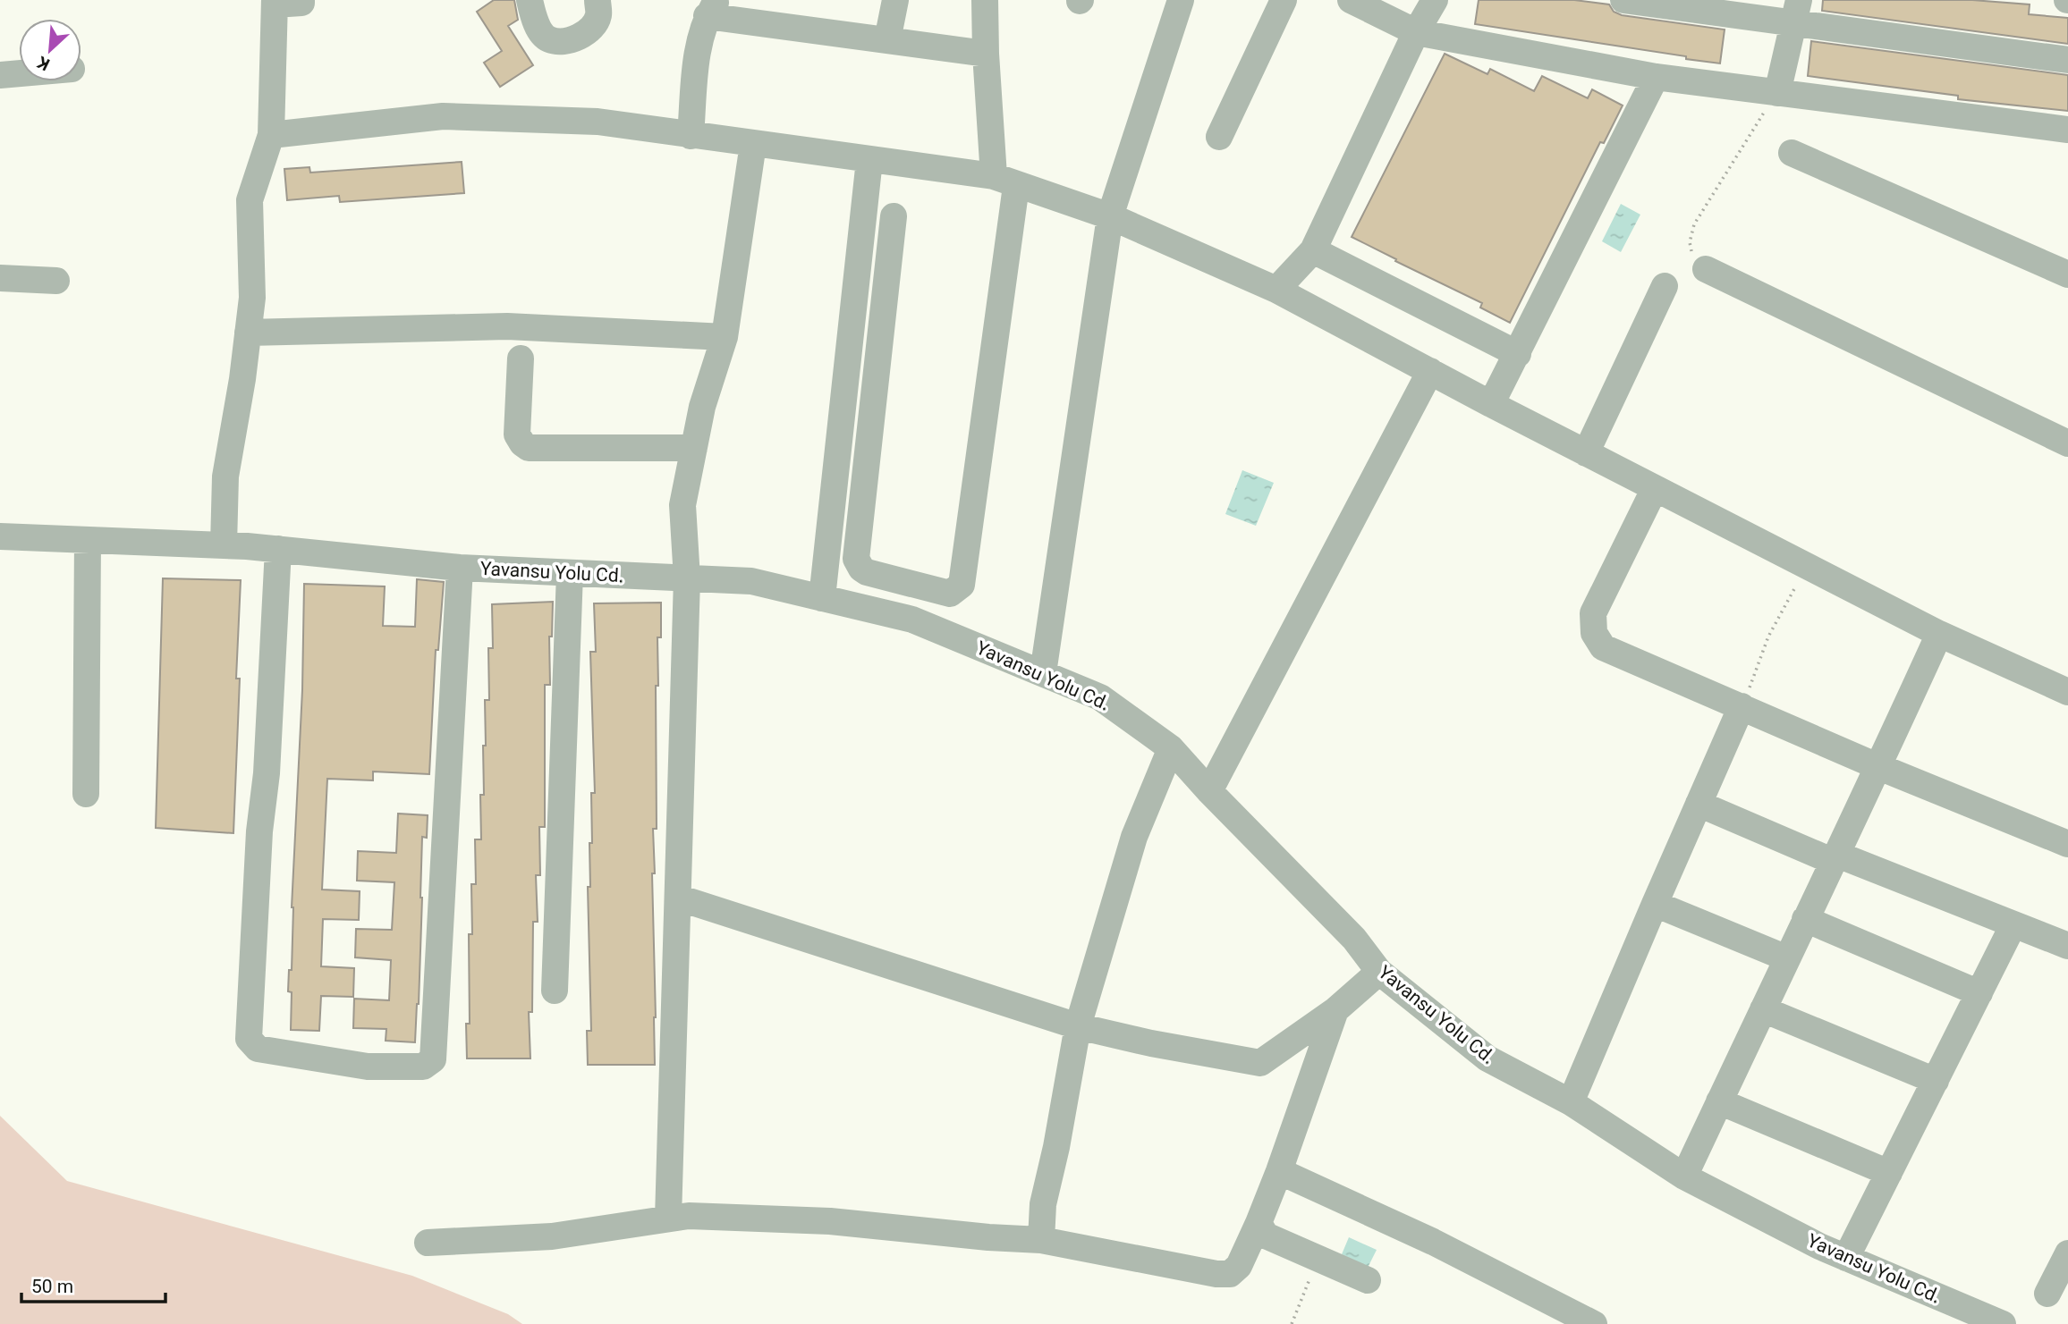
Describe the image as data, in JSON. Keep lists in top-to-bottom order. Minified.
{"streets":{"street":["Yavansu Yolu Cd."]},"scale_bar":"50 m","north":"bottom left"}
